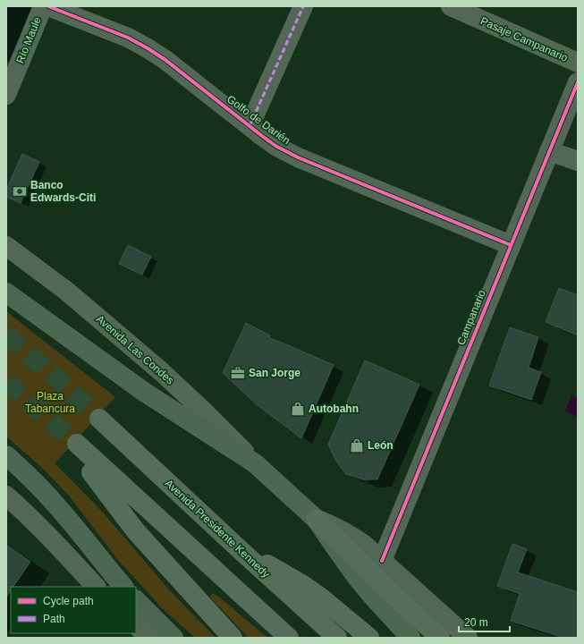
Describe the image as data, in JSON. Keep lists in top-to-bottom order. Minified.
{"streets":{"highway":["Avenida Presidente Kennedy"],"main road":["Avenida Las Condes"],"street":["Pasaje Campanario","Río Maule","Golfo de Darién","Campanario"]},"crossings":[["Golfo de Darién","Campanario"],["Campanario","Avenida Las Condes"]],"parks":["Plaza Tabancura"],"places":{"bank":["Banco Edwards-Citi"],"office":["San Jorge"],"shop":["Autobahn","León"]},"legend":["Cycle path","Path"],"scale_bar":"20 m"}
